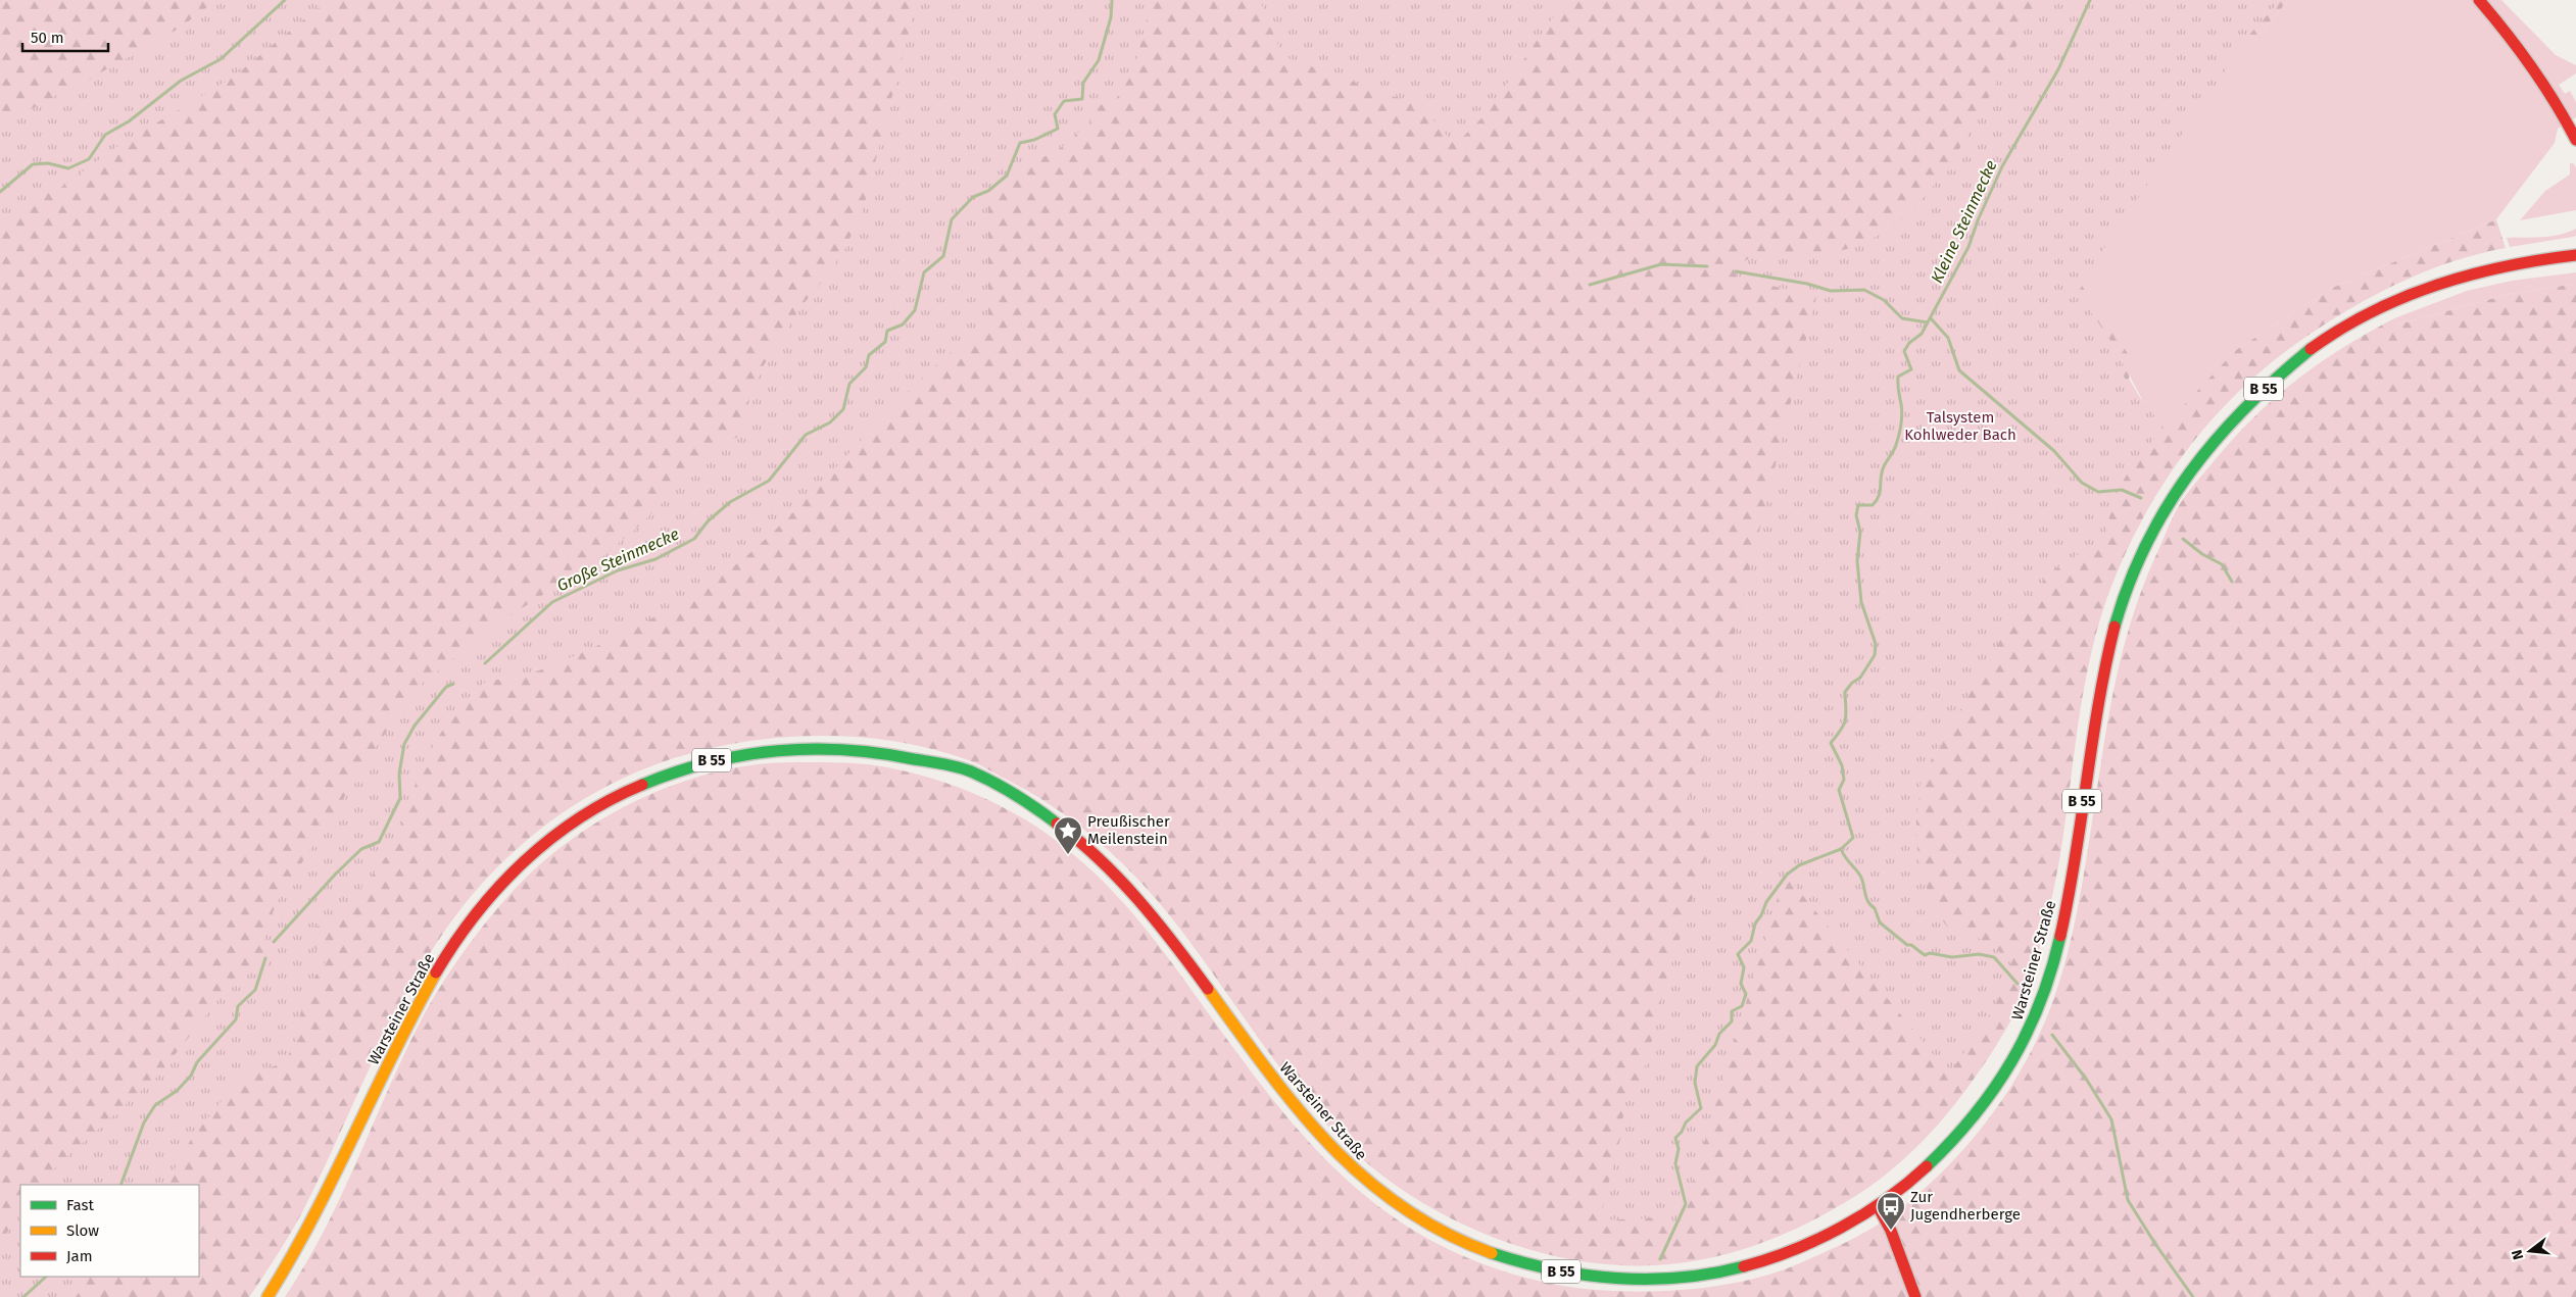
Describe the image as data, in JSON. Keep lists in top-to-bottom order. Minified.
{"streets":{"main road":["B 55","Warsteiner Straße"]},"water":["Kleine Steinmecke","Große Steinmecke"],"parks":["Talsystem Kohlweder Bach"],"places":{"place":["Preußischer Meilenstein"],"bus stop":["Zur Jugendherberge"]},"legend":["Fast","Slow","Jam"],"scale_bar":"50 m","north":"left"}
